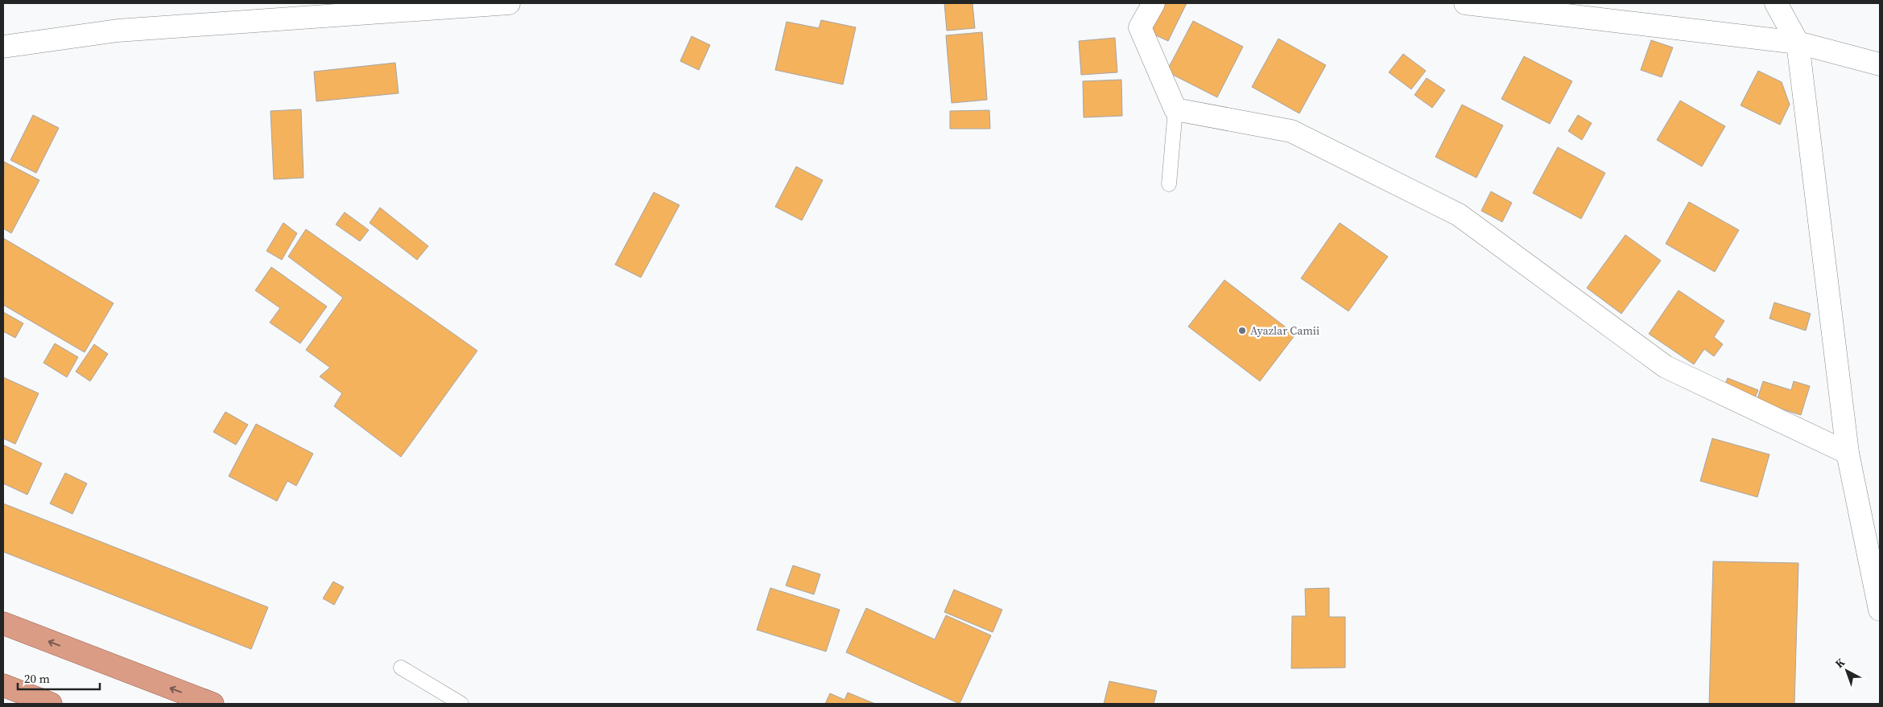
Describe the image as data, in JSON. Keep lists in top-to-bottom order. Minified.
{"places":["Ayazlar Camii"],"scale_bar":"20 m","north":"top left"}
